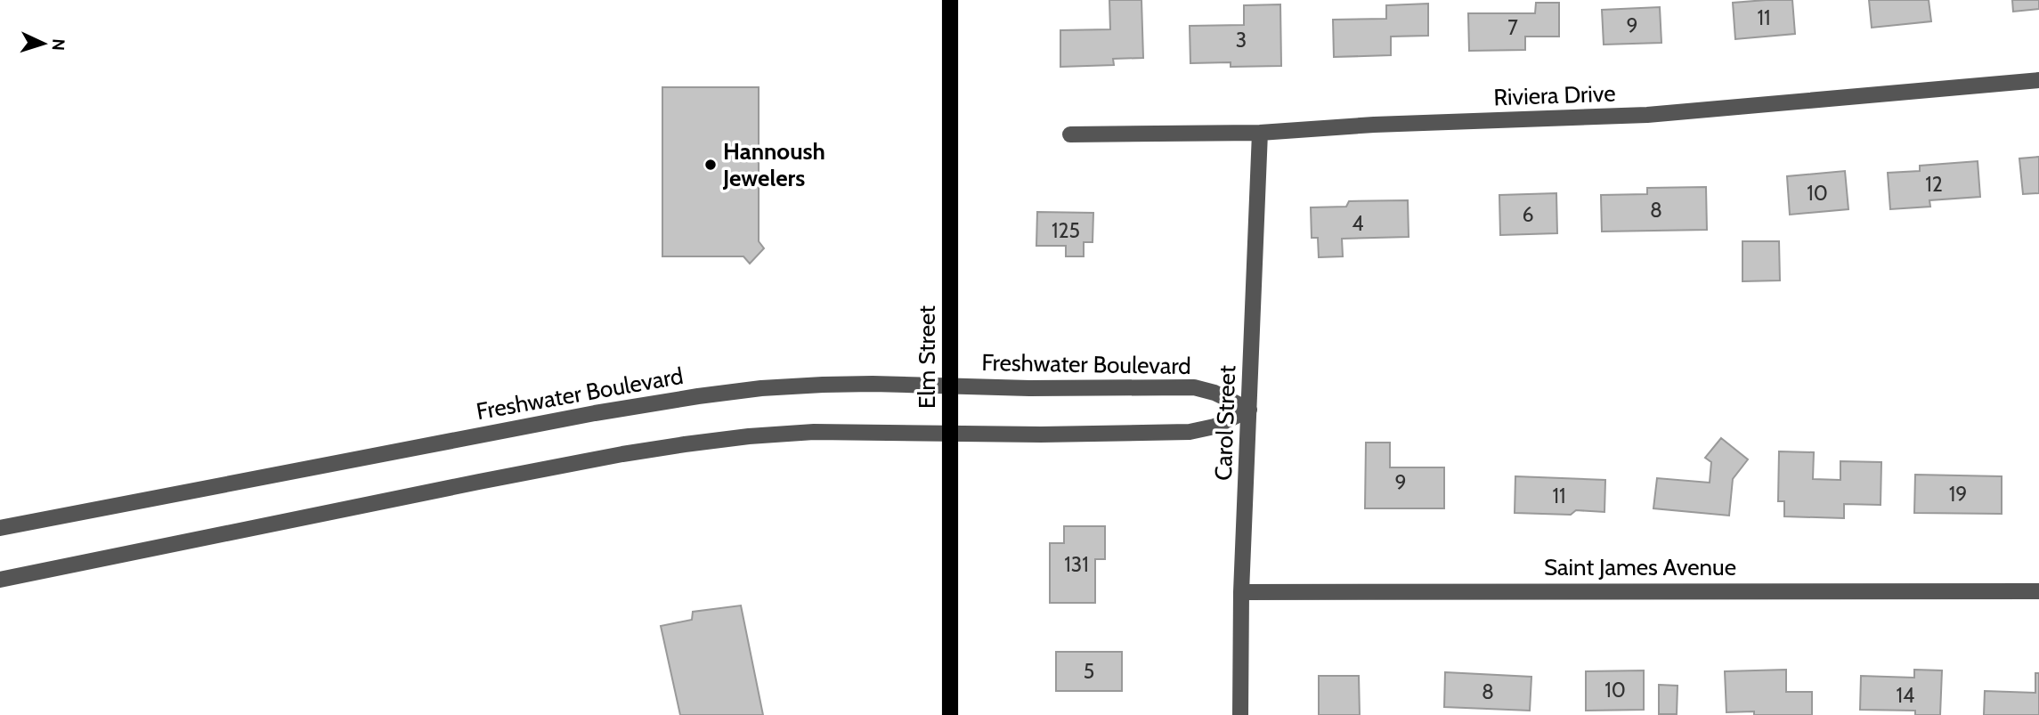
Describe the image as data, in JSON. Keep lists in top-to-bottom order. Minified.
{"streets":{"main road":["Elm Street"],"street":["Riviera Drive","Freshwater Boulevard","Carol Street","Saint James Avenue"]},"crossings":[["Riviera Drive","Carol Street"],["Elm Street","Freshwater Boulevard"],["Freshwater Boulevard","Carol Street"],["Carol Street","Saint James Avenue"]],"places":["Hannoush Jewelers"],"house_numbers":["11","9","7","3","12","10","8","6","4","125","9","19","11","131","5","10","8","14"],"north":"right"}
